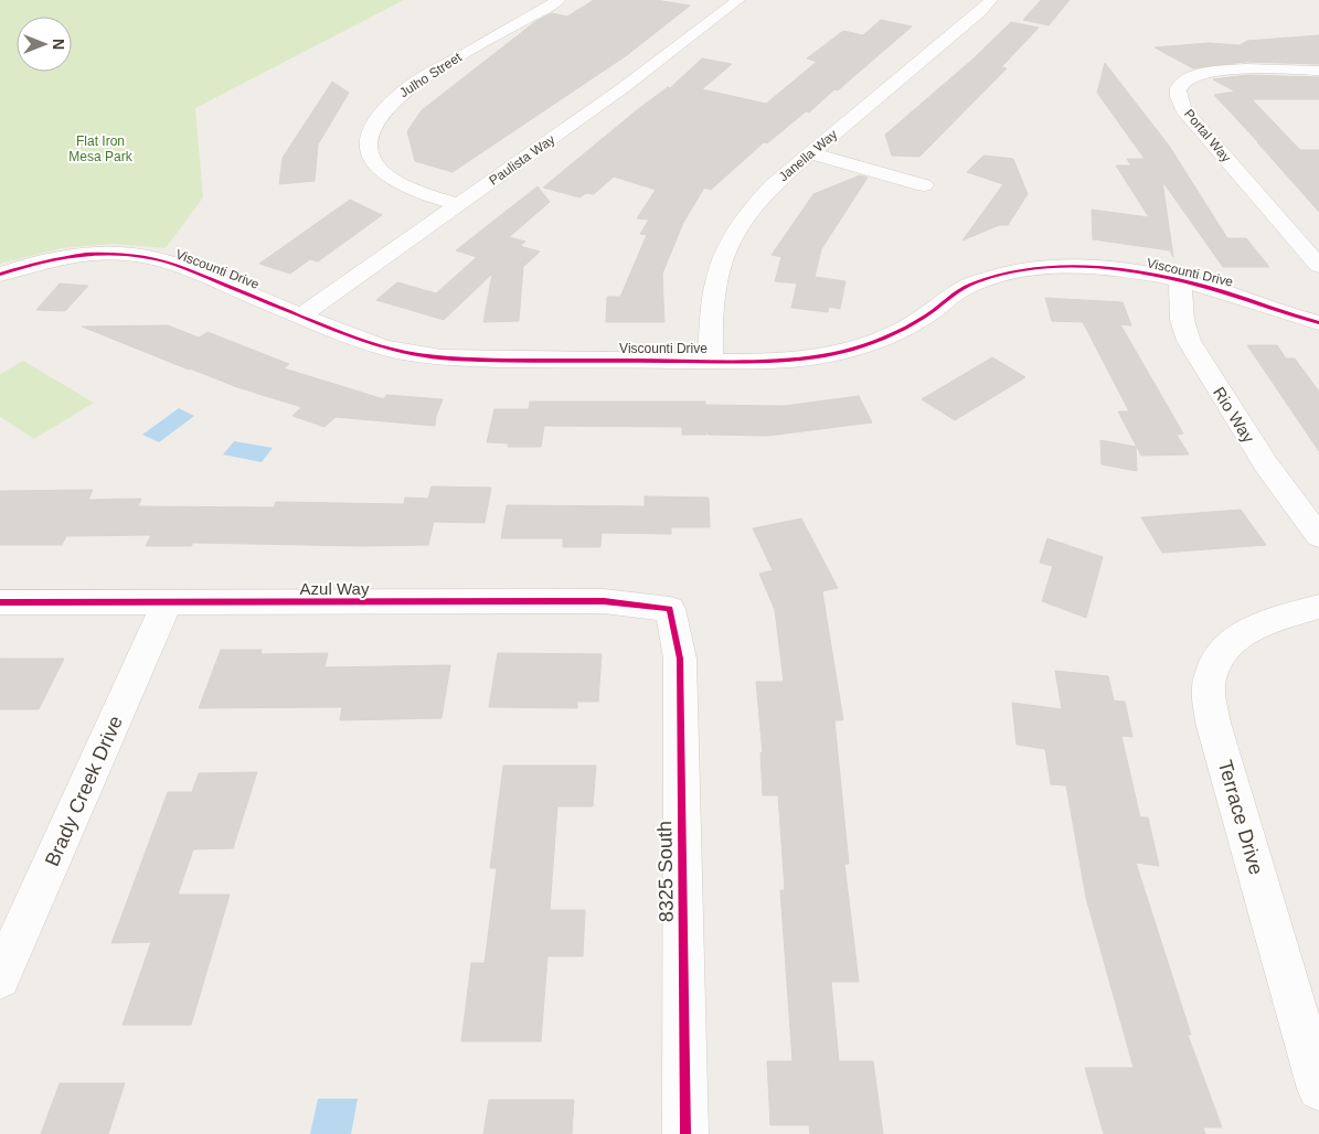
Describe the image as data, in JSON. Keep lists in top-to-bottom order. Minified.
{"streets":{"street":["Julho Street","Portal Way","Janella Way","Paulista Way","Viscounti Drive","Rio Way","Azul Way","Brady Creek Drive","Terrace Drive","8325 South"]},"crossings":[["Julho Street","Paulista Way"],["Janella Way","Viscounti Drive"],["Paulista Way","Viscounti Drive"],["Viscounti Drive","Rio Way"],["Azul Way","Brady Creek Drive"],["Azul Way","8325 South"]],"parks":["Flat Iron Mesa Park"],"north":"right"}
